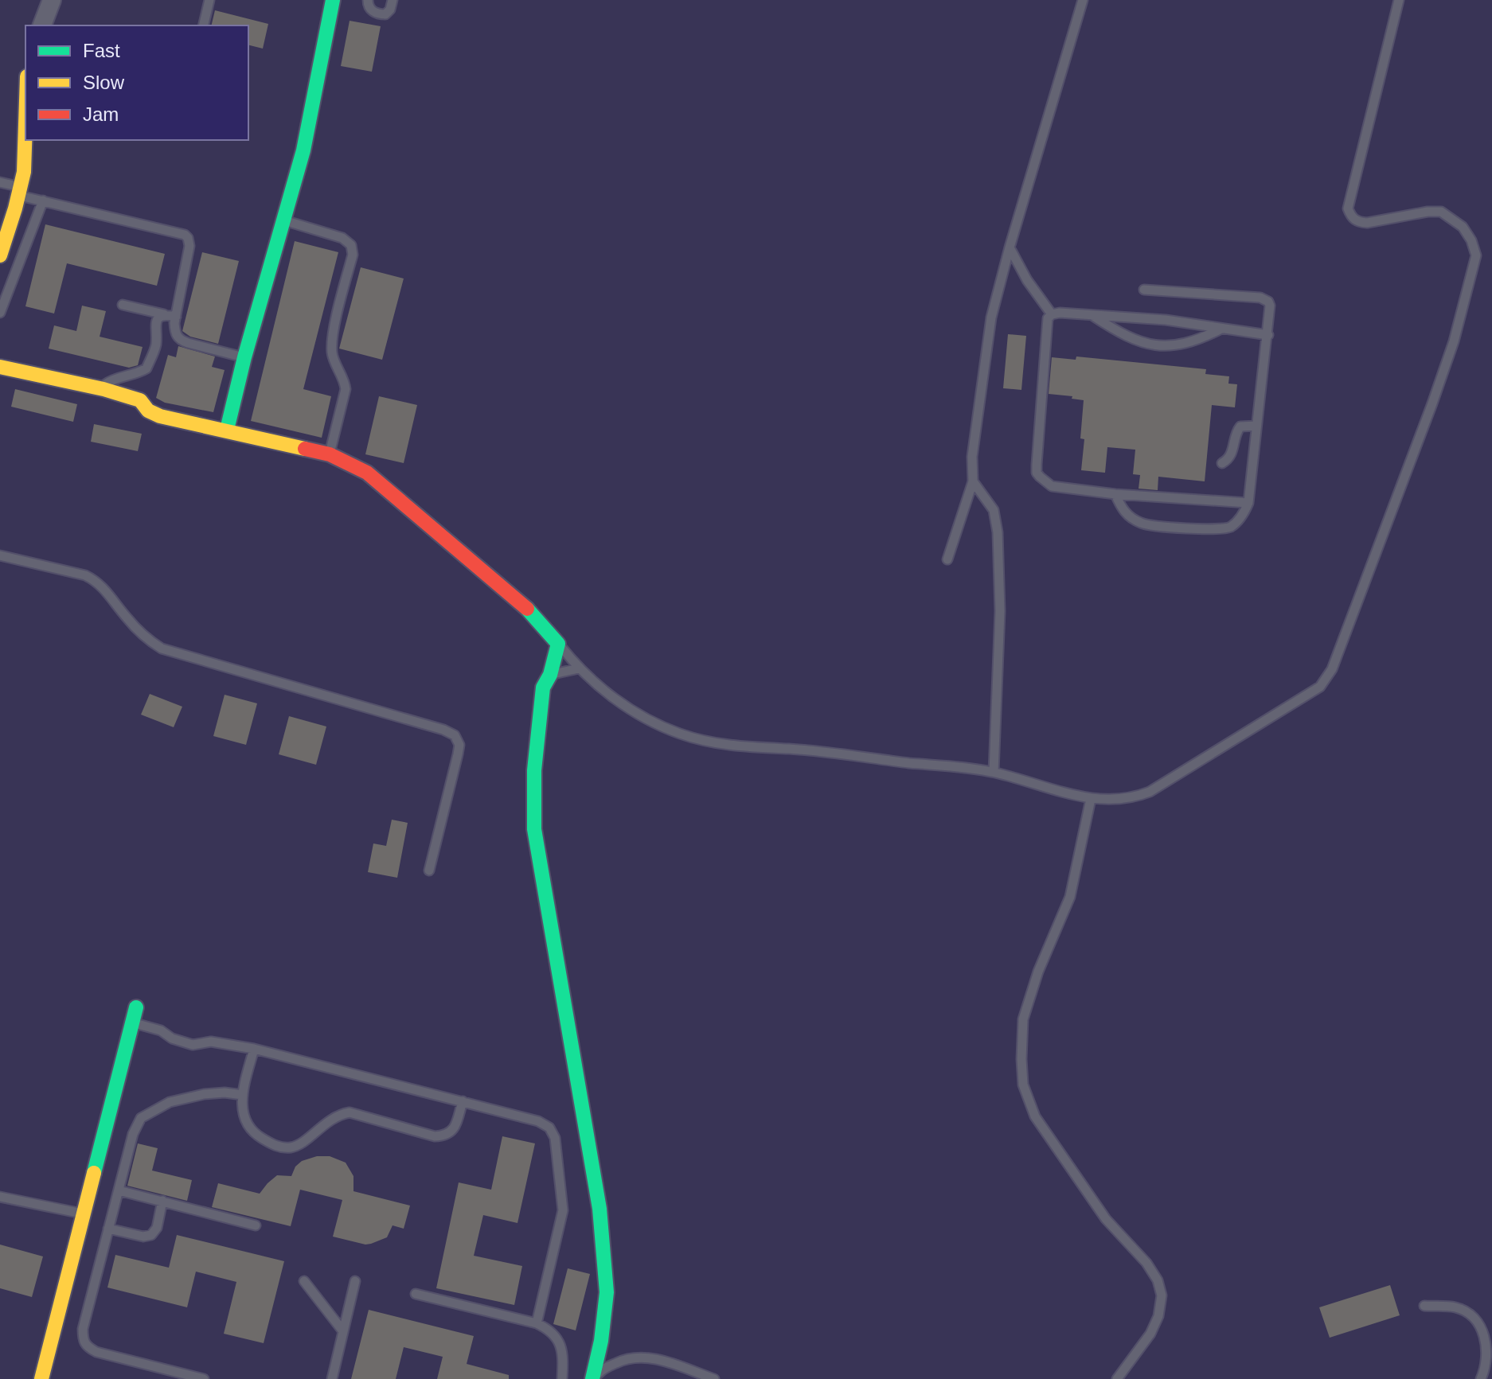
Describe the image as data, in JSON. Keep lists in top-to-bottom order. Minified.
{"legend":["Fast","Slow","Jam"]}
